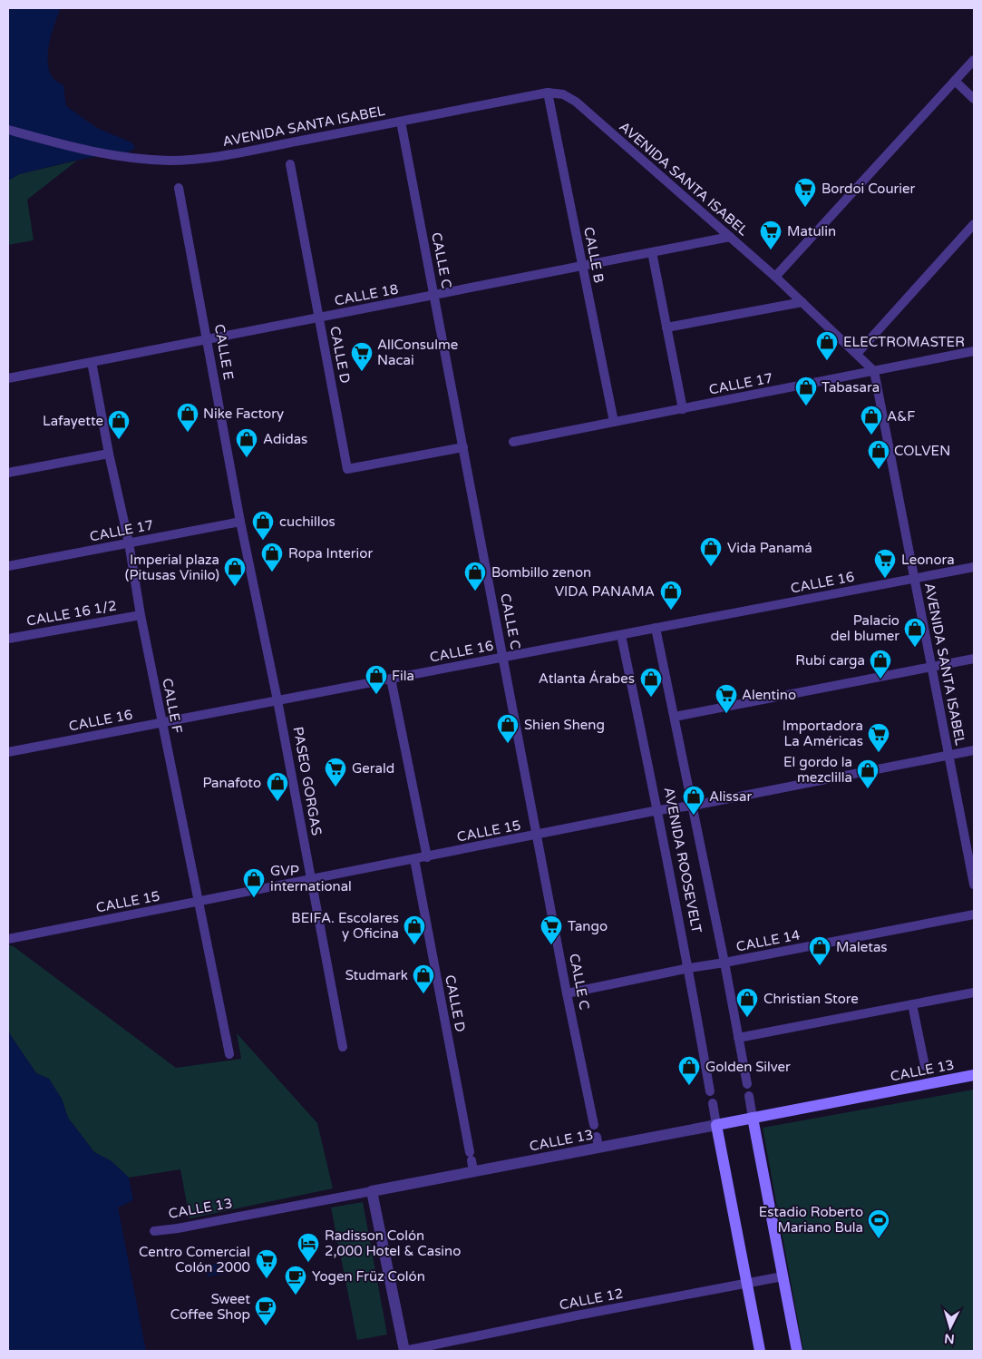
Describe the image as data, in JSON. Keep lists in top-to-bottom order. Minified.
{"streets":{"main road":["CALLE 13"],"street":["AVENIDA SANTA ISABEL","CALLE B","CALLE C","CALLE 18","CALLE E","CALLE D","CALLE 17","CALLE 16","CALLE 16 1/2","CALLE F","PASEO GORGAS","CALLE 15","AVENIDA ROOSEVELT","CALLE 14","CALLE 12"]},"crossings":[["AVENIDA SANTA ISABEL","CALLE B"],["AVENIDA SANTA ISABEL","CALLE C"],["AVENIDA SANTA ISABEL","CALLE 18"],["AVENIDA SANTA ISABEL","CALLE 17"],["AVENIDA SANTA ISABEL","CALLE 16"],["AVENIDA SANTA ISABEL","CALLE 15"],["CALLE B","CALLE 18"],["CALLE B","CALLE 17"],["CALLE C","CALLE 18"],["CALLE C","CALLE D"],["CALLE C","CALLE 16"],["CALLE C","CALLE 15"],["CALLE C","CALLE 14"],["CALLE 18","CALLE E"],["CALLE 18","CALLE D"],["CALLE 18","CALLE F"],["CALLE E","CALLE 17"],["CALLE E","PASEO GORGAS"],["CALLE D","CALLE 15"],["CALLE D","CALLE 13"],["CALLE 17","CALLE F"],["CALLE 17","PASEO GORGAS"],["CALLE 16","CALLE F"],["CALLE 16","PASEO GORGAS"],["CALLE 16","AVENIDA ROOSEVELT"],["CALLE 16 1/2","CALLE F"],["CALLE F","CALLE 15"],["PASEO GORGAS","CALLE 15"],["CALLE 15","AVENIDA ROOSEVELT"],["AVENIDA ROOSEVELT","CALLE 14"]],"places":{"supermarket":["Bordoi Courier","Matulin","AllConsulme Nacai","Leonora","Alentino","Importadora La Américas","Gerald","Tango","Centro Comercial Colón 2000"],"shop":["ELECTROMASTER","Tabasara","Nike Factory","A&F","Lafayette","Adidas","COLVEN","cuchillos","Vida Panamá","Ropa Interior","Imperial plaza (Pitusas Vinilo)","Bombillo zenon","VIDA PANAMA","Palacio del blumer","Rubí carga","Fila","Atlanta Árabes","Shien Sheng","El gordo la mezclilla","Panafoto","Alissar","GVP international","BEIFA. Escolares y Oficina","Maletas","Studmark","Christian Store","Golden Silver"],"sports":["Estadio Roberto Mariano Bula"],"hotel":["Radisson Colón 2,000 Hotel & Casino"],"cafe":["Yogen Früz Colón","Sweet Coffee Shop"]},"north":"bottom"}
